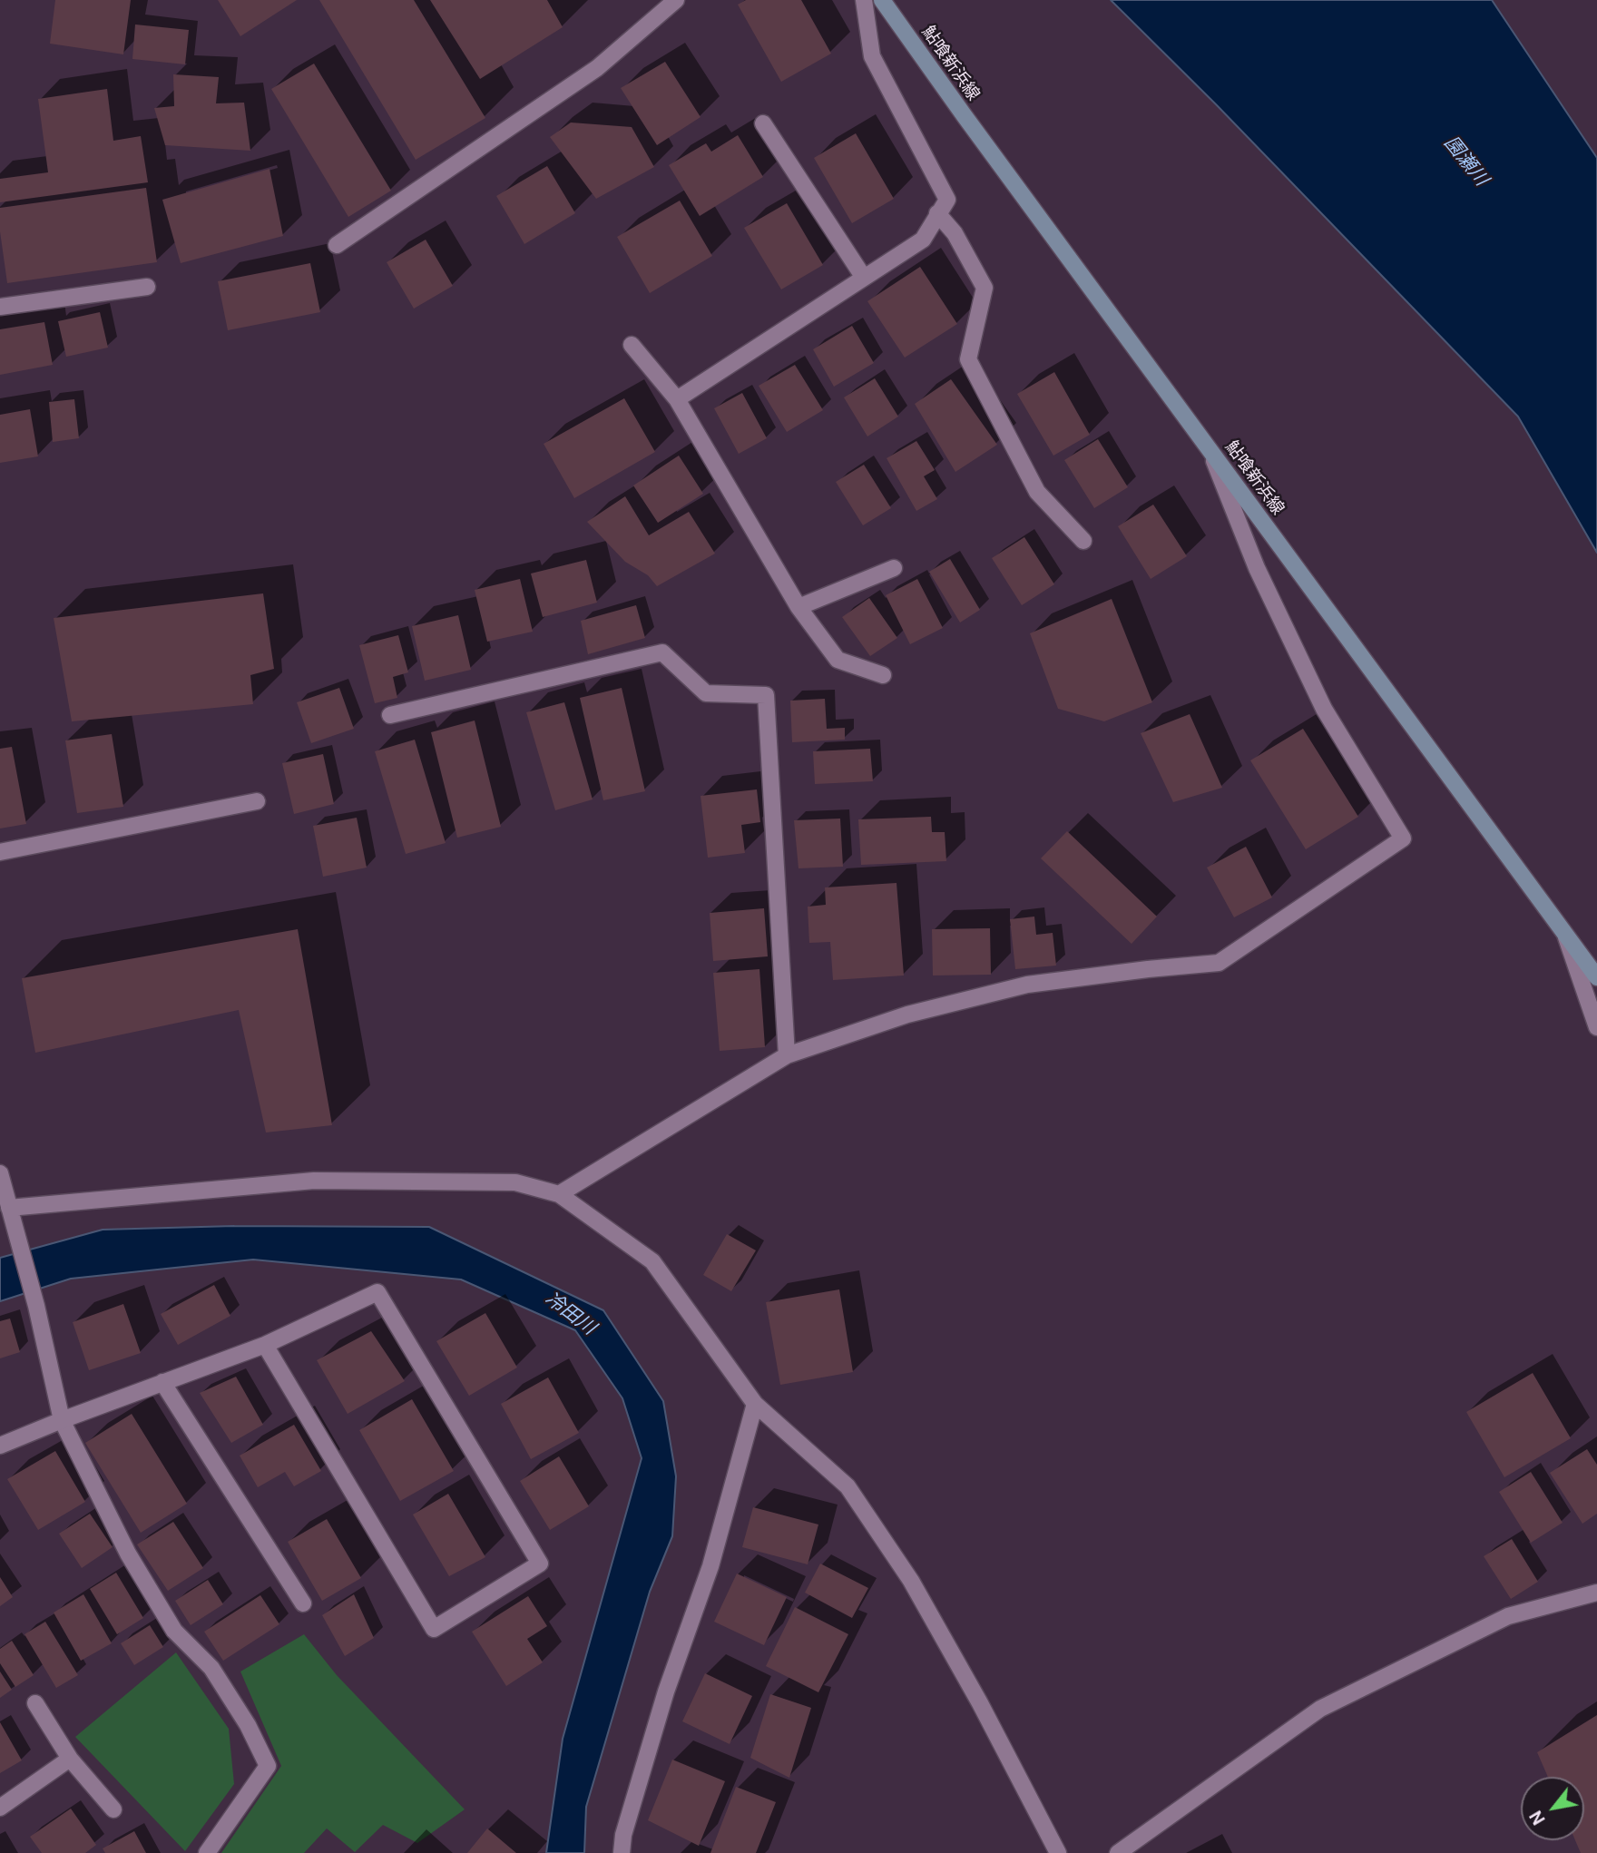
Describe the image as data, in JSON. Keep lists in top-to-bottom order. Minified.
{"streets":{"main road":["鮎喰新浜線"]},"water":["園瀬川","冷田川"],"north":"bottom left"}
